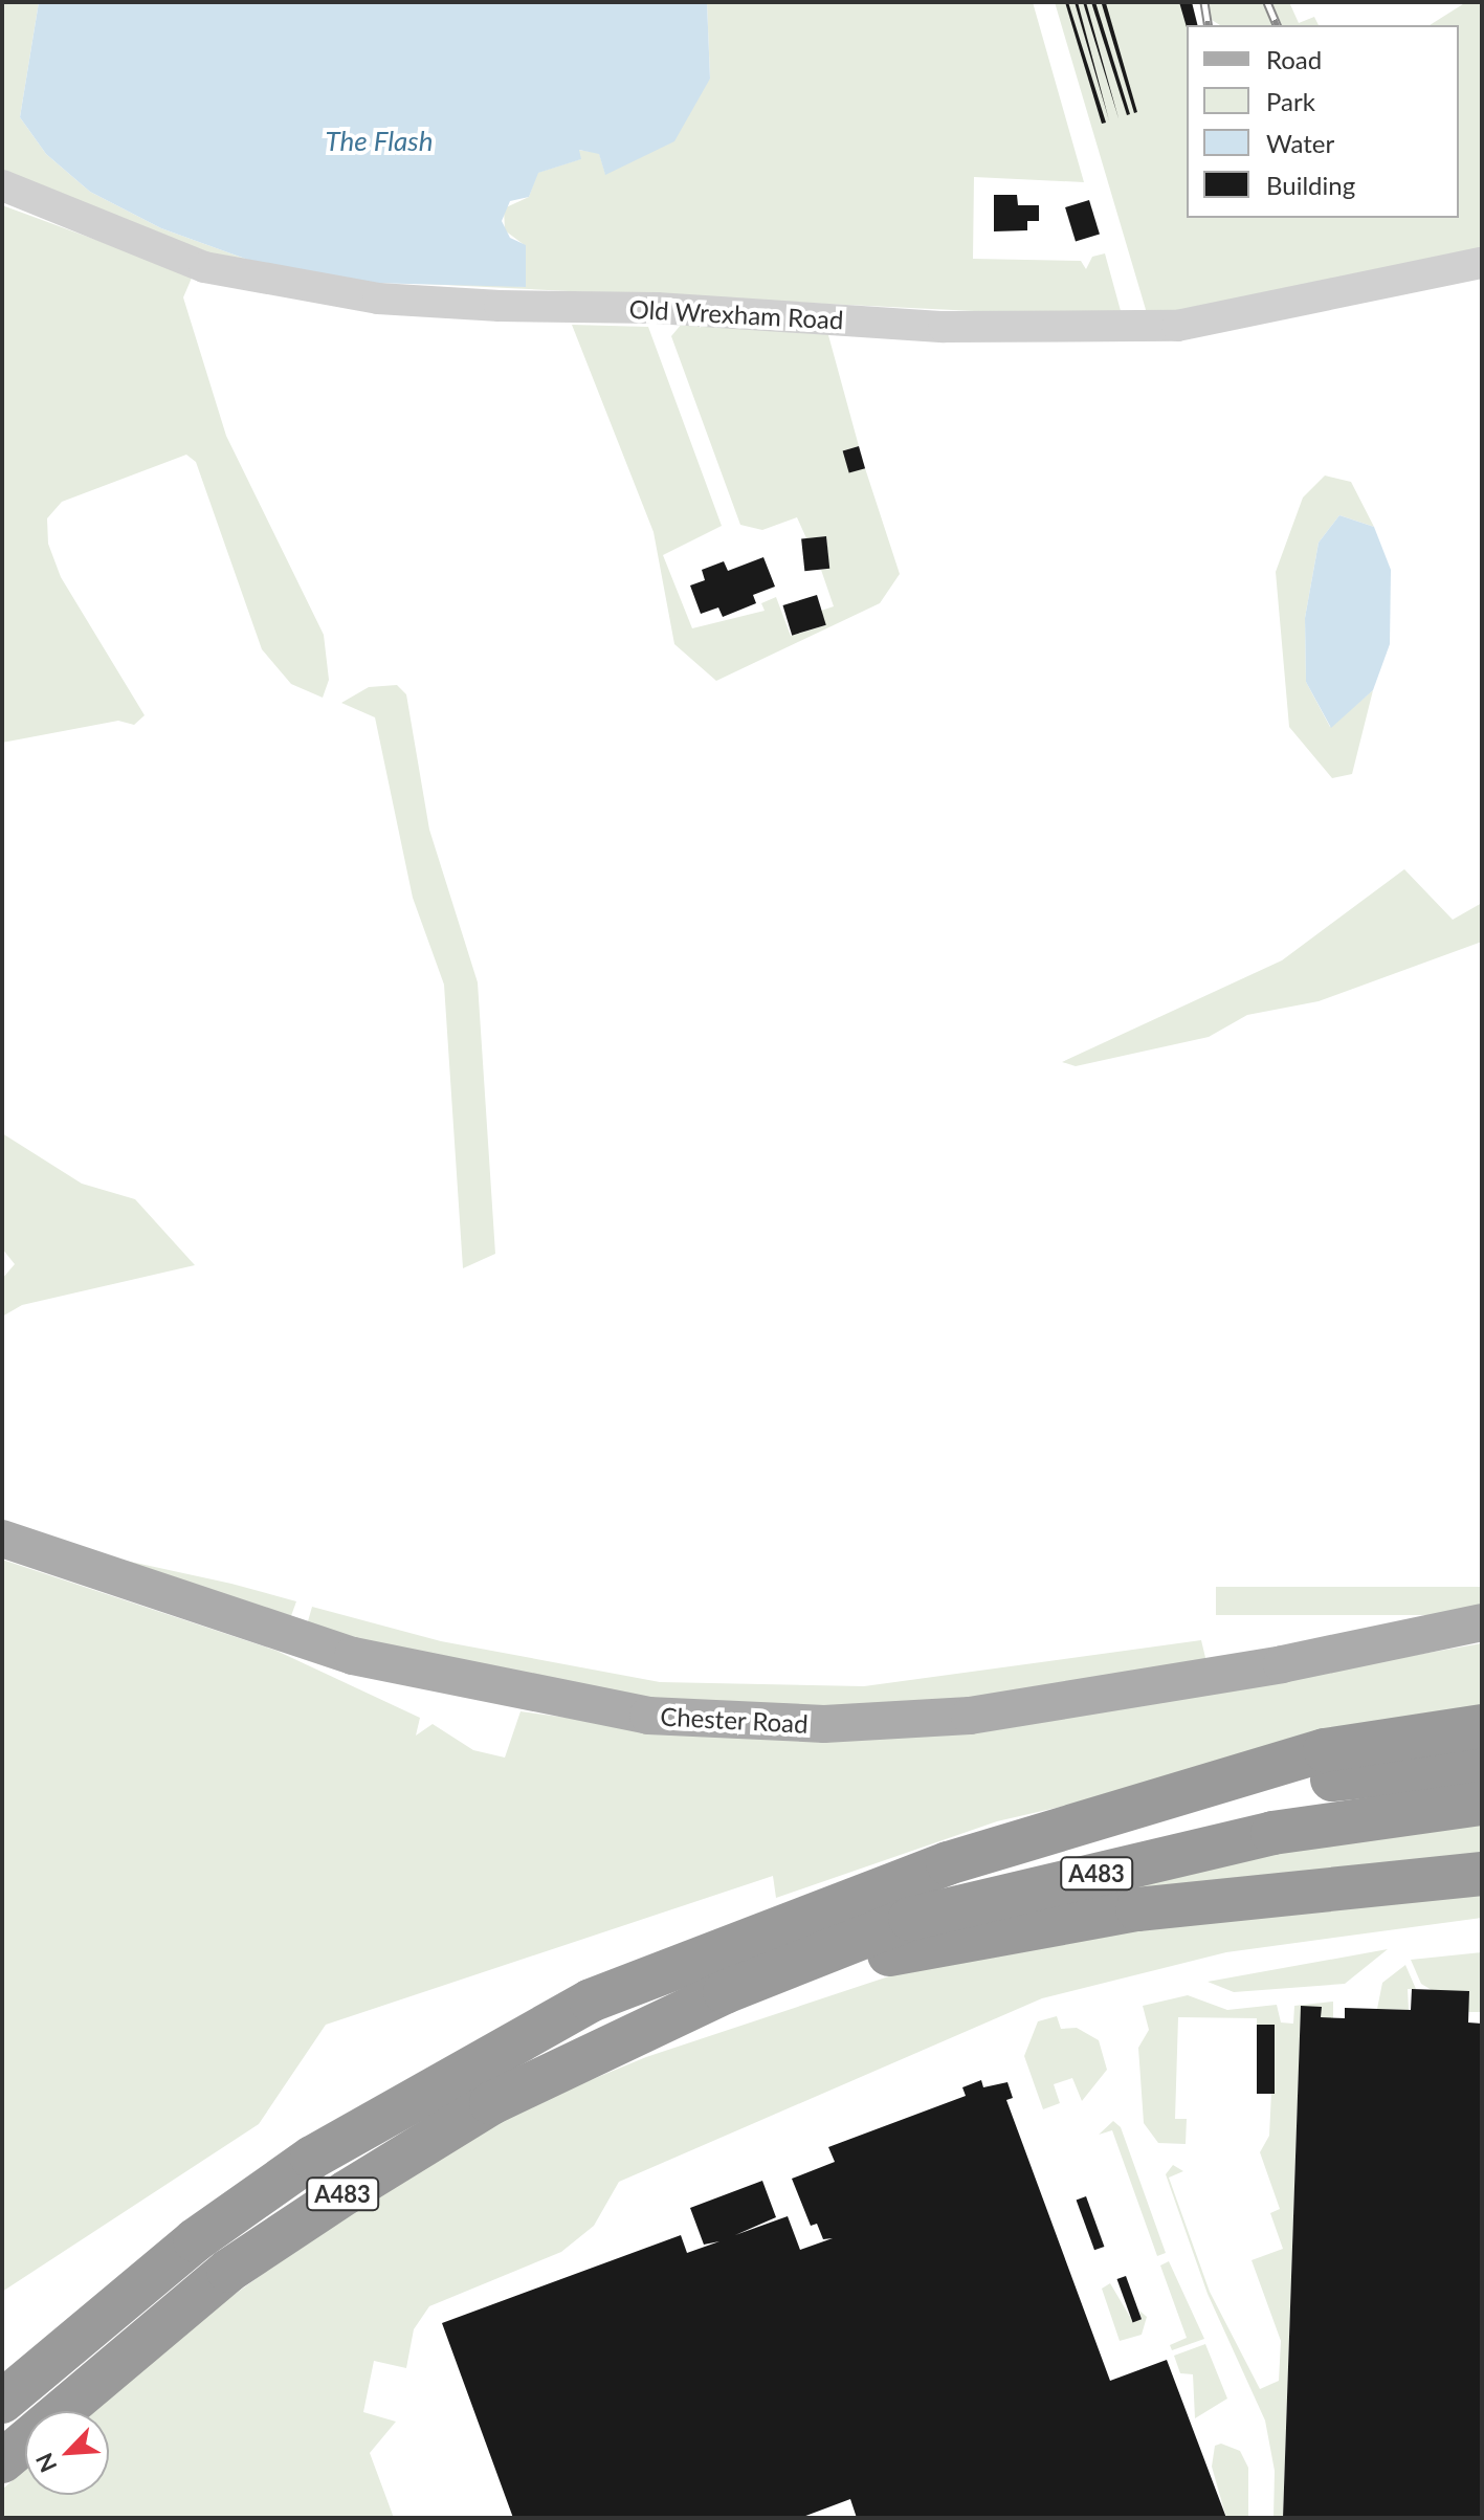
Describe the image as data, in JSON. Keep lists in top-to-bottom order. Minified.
{"streets":{"highway":["A483"],"main road":["Chester Road"],"street":["Old Wrexham Road"]},"water":["The Flash"],"legend":["Road","Park","Water","Building"],"north":"bottom left"}
